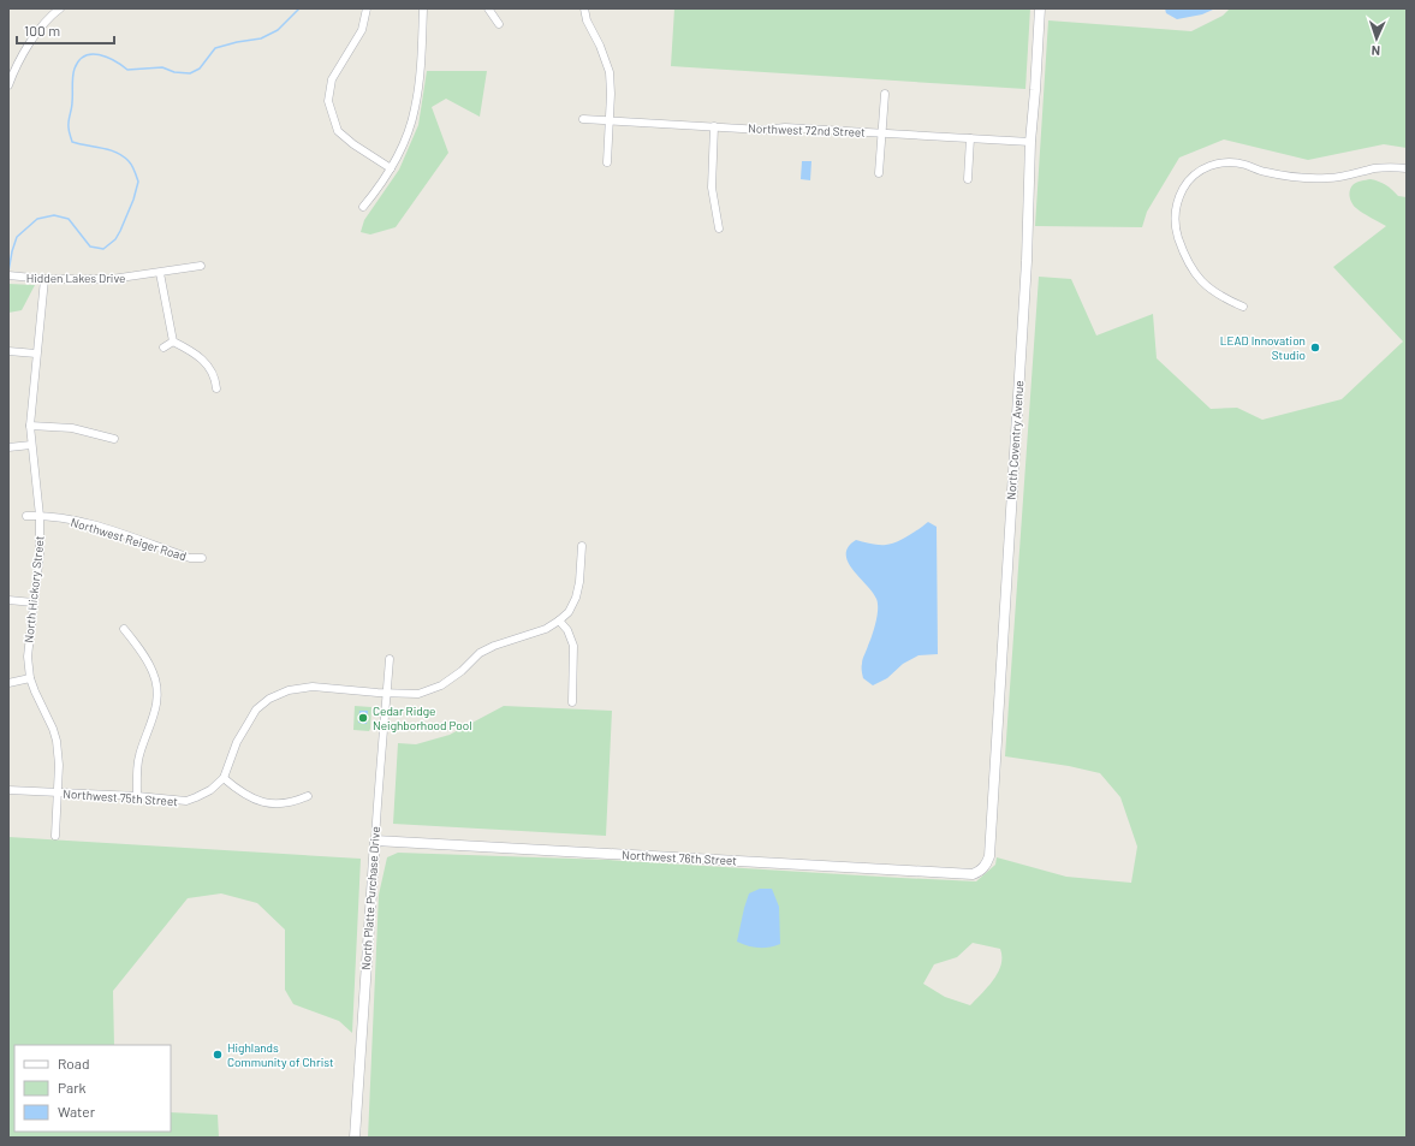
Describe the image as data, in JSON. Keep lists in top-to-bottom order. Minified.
{"streets":{"street":["Northwest 72nd Street","Hidden Lakes Drive","North Coventry Avenue","Northwest Reiger Road","North Hickory Street","Northwest 75th Street","Northwest 76th Street","North Platte Purchase Drive"]},"crossings":[["Northwest 72nd Street","North Coventry Avenue"],["Hidden Lakes Drive","North Hickory Street"],["North Coventry Avenue","Northwest 76th Street"],["Northwest Reiger Road","North Hickory Street"],["North Hickory Street","Northwest 75th Street"],["Northwest 76th Street","North Platte Purchase Drive"]],"places":["LEAD Innovation Studio","Cedar Ridge Neighborhood Pool","Highlands Community of Christ"],"legend":["Road","Park","Water"],"scale_bar":"100 m","north":"bottom"}
